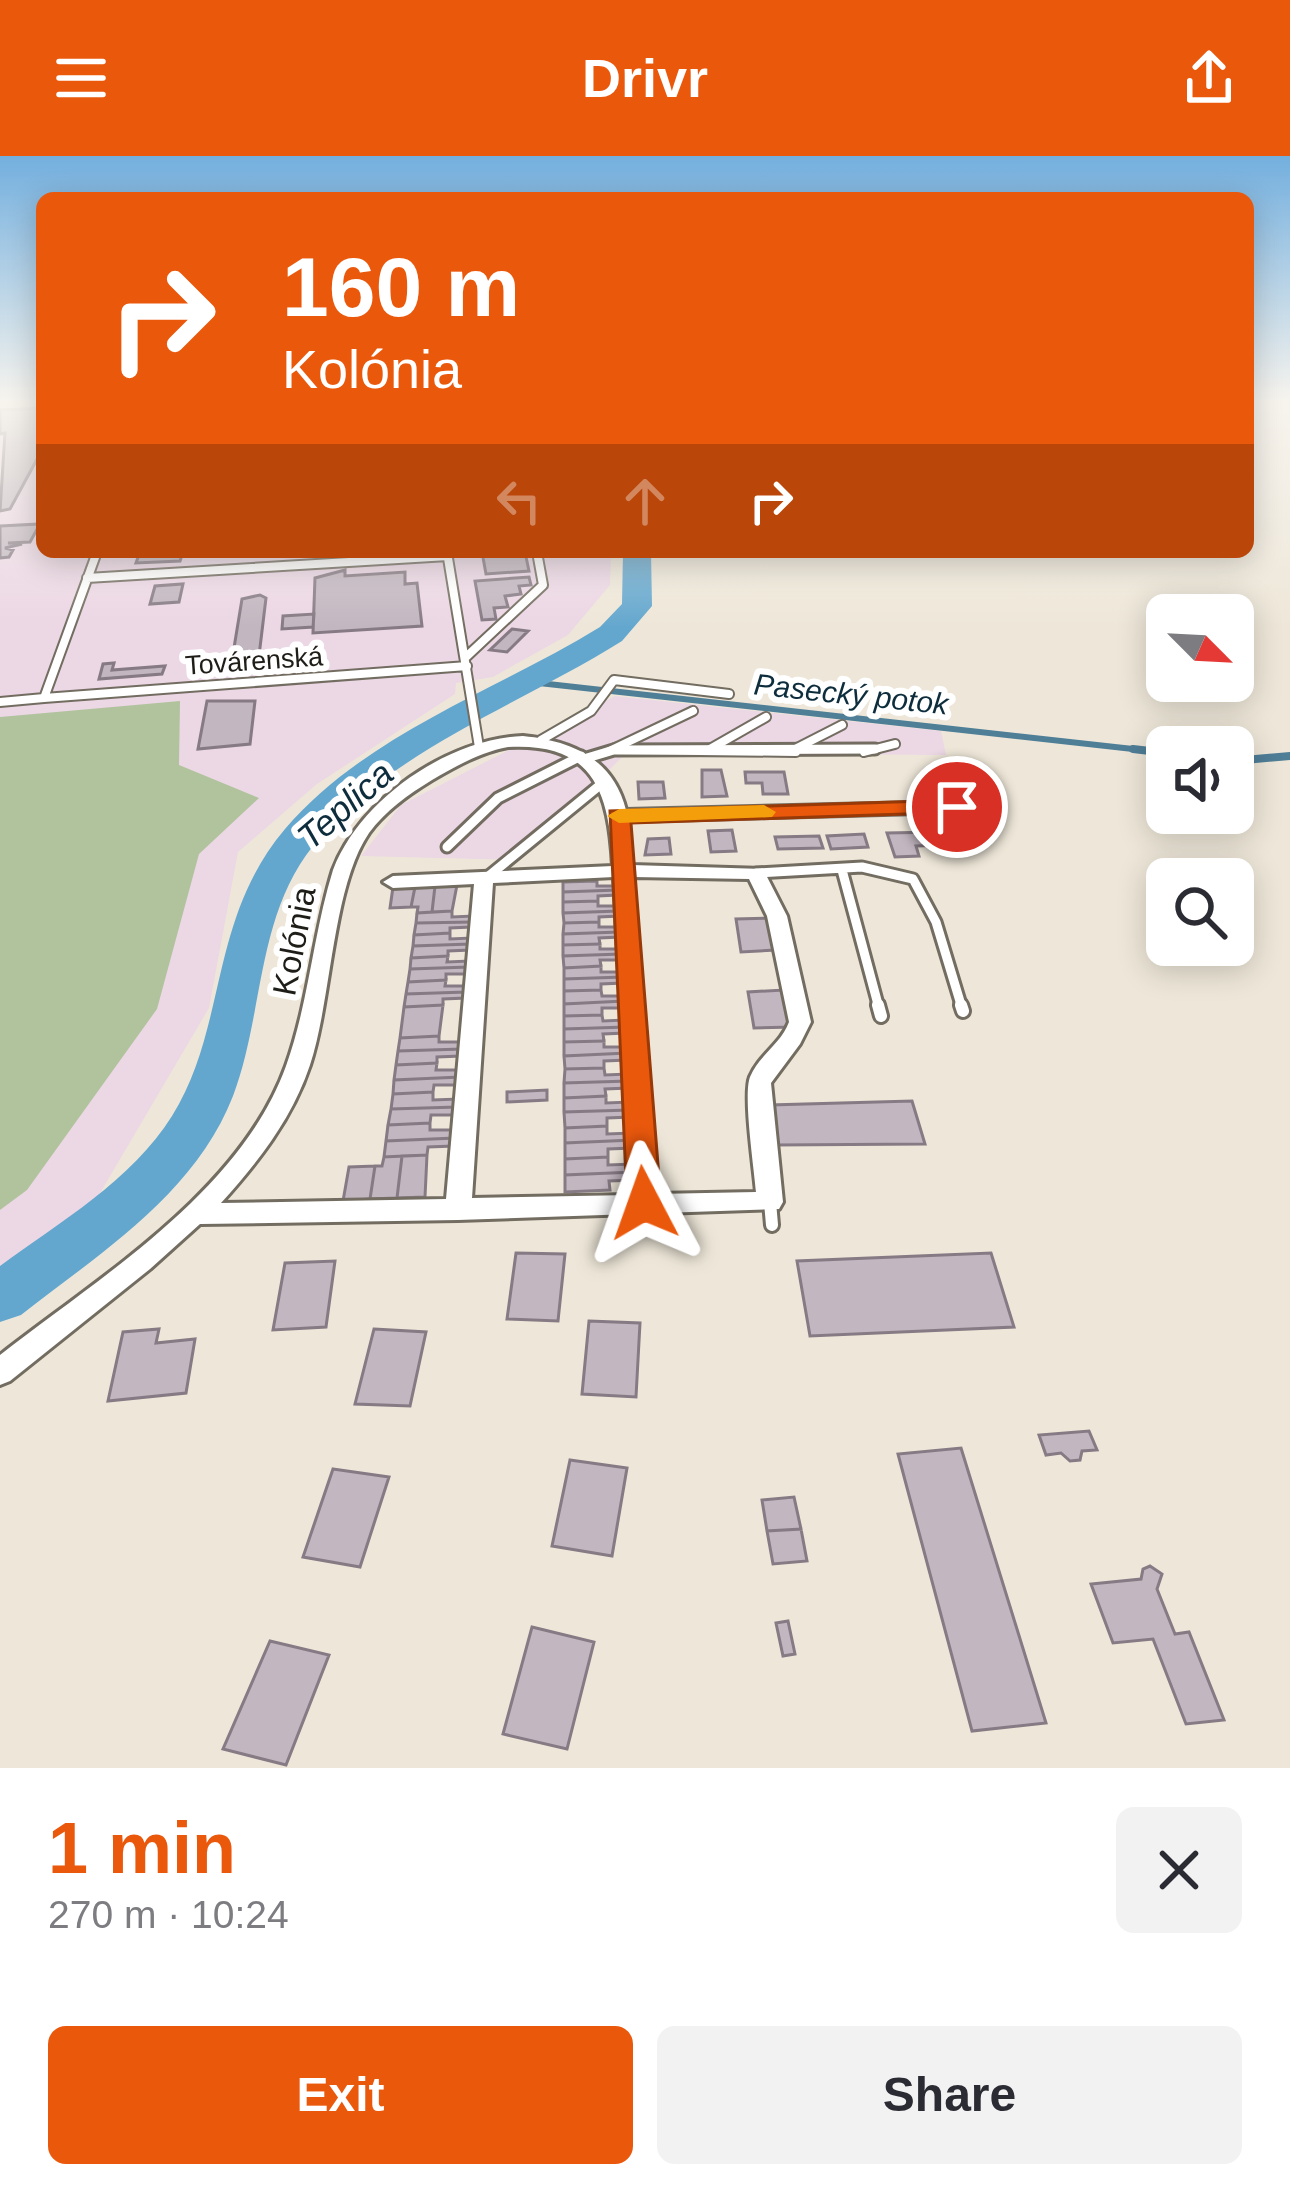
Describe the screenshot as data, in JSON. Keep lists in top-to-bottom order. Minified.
{"streets":{"street":["Kolónia"],"lane":["Továrenská"]},"water":["Pasecký potok","Teplica"],"north":"bottom right","page":{"header":"Drivr","turn":["160 m","Kolónia"],"heading":["1 min","270 m · 10:24"],"buttons":["Exit","Share"]}}
